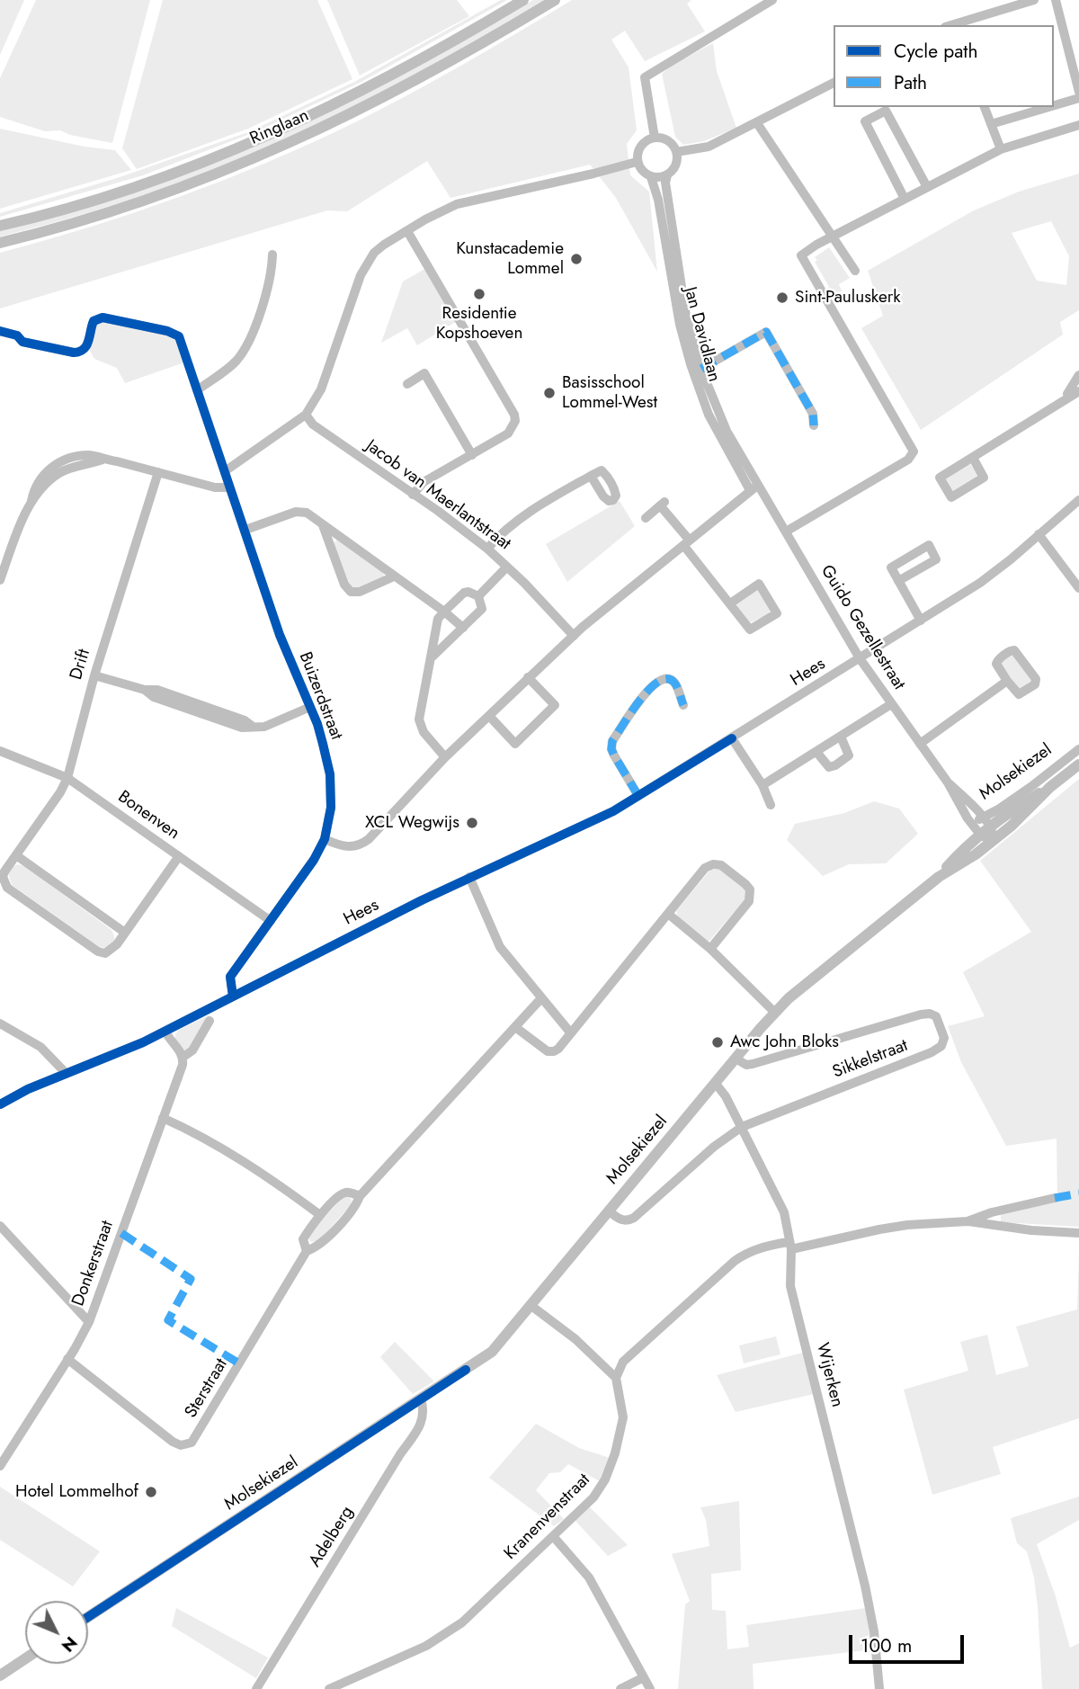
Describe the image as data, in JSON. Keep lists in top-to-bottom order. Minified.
{"streets":{"main road":["Ringlaan","Molsekiezel"],"street":["Jan Davidlaan","Jacob van Maerlantstraat","Guido Gezellestraat","Drift","Hees","Buizerdstraat","Bonenven","Sikkelstraat","Donkerstraat","Wijerken","Sterstraat","Kranenvenstraat","Adelberg"]},"crossings":[["Jan Davidlaan","Guido Gezellestraat"],["Guido Gezellestraat","Hees"],["Guido Gezellestraat","Molsekiezel"],["Drift","Bonenven"],["Hees","Buizerdstraat"],["Buizerdstraat","Bonenven"],["Molsekiezel","Sikkelstraat"],["Molsekiezel","Wijerken"],["Molsekiezel","Adelberg"],["Sikkelstraat","Wijerken"],["Donkerstraat","Sterstraat"]],"places":["Kunstacademie Lommel","Residentie Kopshoeven","Sint-Pauluskerk","Basisschool Lommel-West","XCL Wegwijs","Awc John Bloks","Hotel Lommelhof"],"legend":["Cycle path","Path"],"scale_bar":"100 m","north":"bottom right"}
